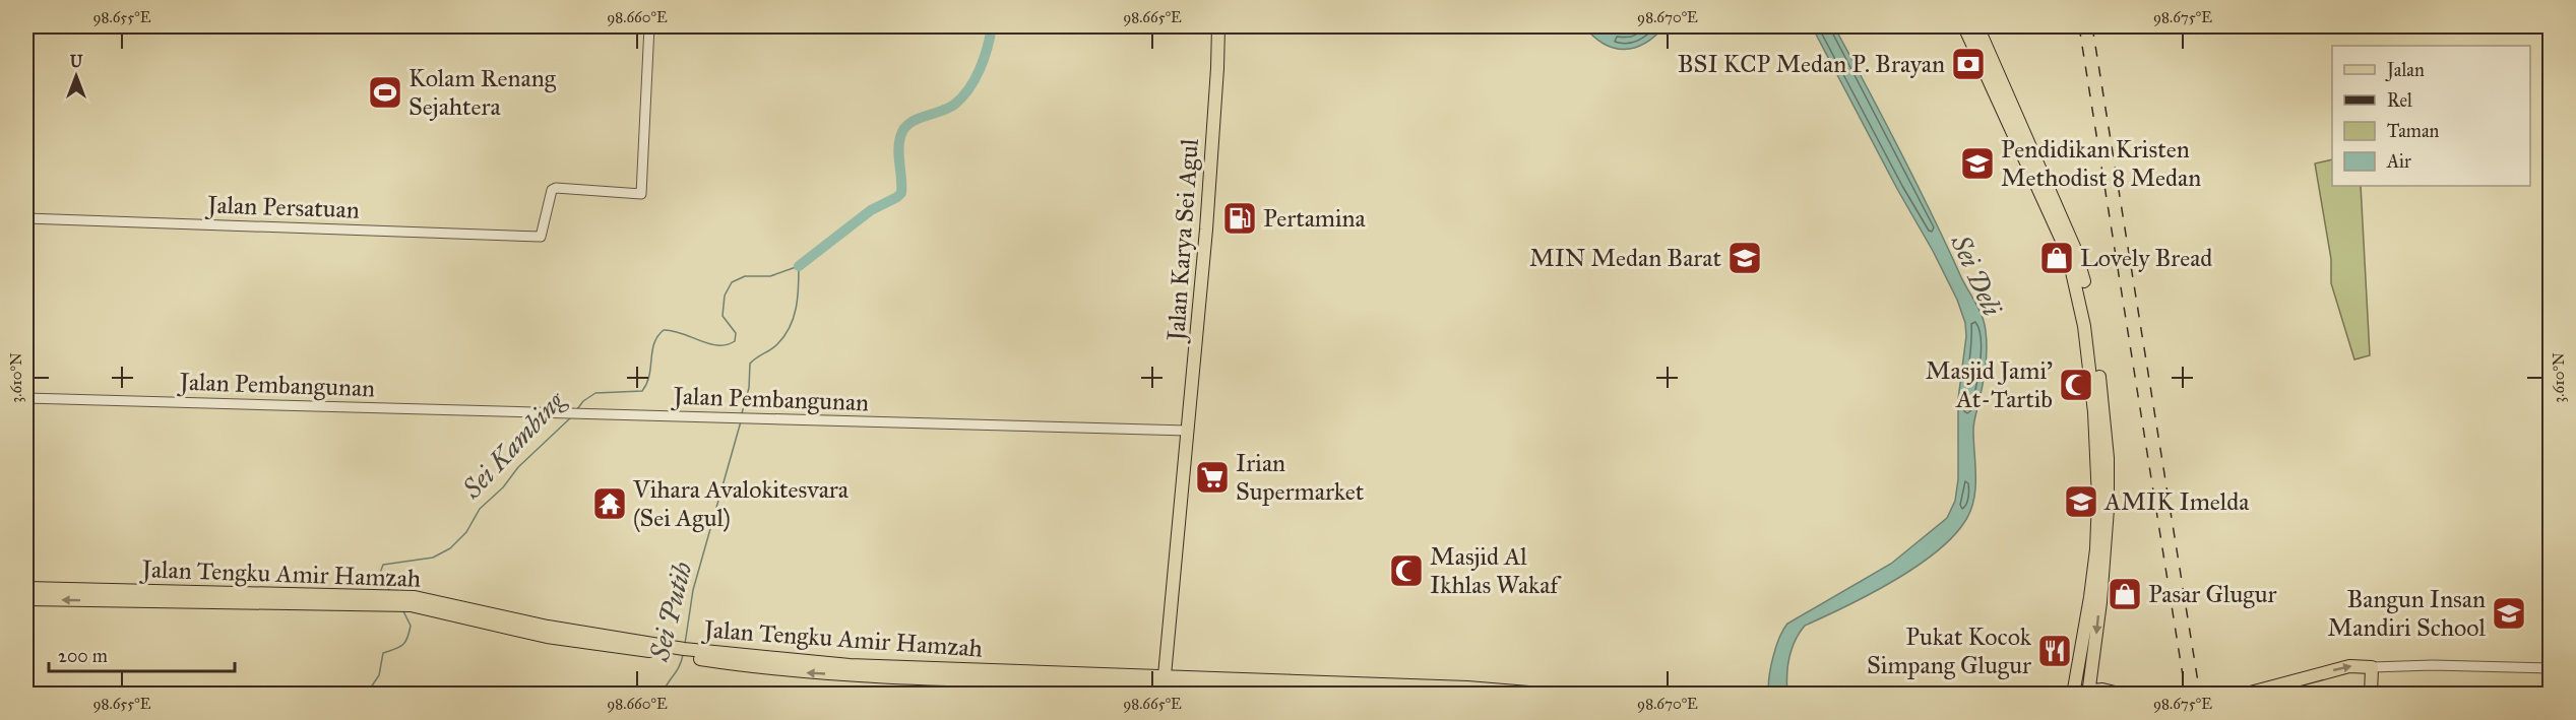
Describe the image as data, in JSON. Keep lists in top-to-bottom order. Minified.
{"streets":{"main road":["Jalan Karya Sei Agul","Jalan Tengku Amir Hamzah"],"street":["Jalan Persatuan","Jalan Pembangunan"]},"crossings":[["Jalan Karya Sei Agul","Jalan Pembangunan"],["Jalan Karya Sei Agul","Jalan Tengku Amir Hamzah"]],"water":["Sei Deli","Sei Kambing","Sei Putih"],"places":{"bank":["BSI KCP Medan P. Brayan"],"sports":["Kolam Renang Sejahtera"],"school or university":["Pendidikan Kristen Methodist 8 Medan","MIN Medan Barat","AMIK Imelda","Bangun Insan Mandiri School"],"fuel station":["Pertamina"],"shop":["Lovely Bread","Pasar Glugur"],"mosque":["Masjid Jami' At-Tartib","Masjid Al Ikhlas Wakaf"],"supermarket":["Irian Supermarket"],"temple":["Vihara Avalokitesvara (Sei Agul)"],"restaurant":["Pukat Kocok Simpang Glugur"]},"legend":["Jalan","Rel","Taman","Air"],"scale_bar":"200 m","north":"top","coordinates":["98.655°E","98.660°E","98.665°E","98.670°E","98.675°E","3.610°N"]}
